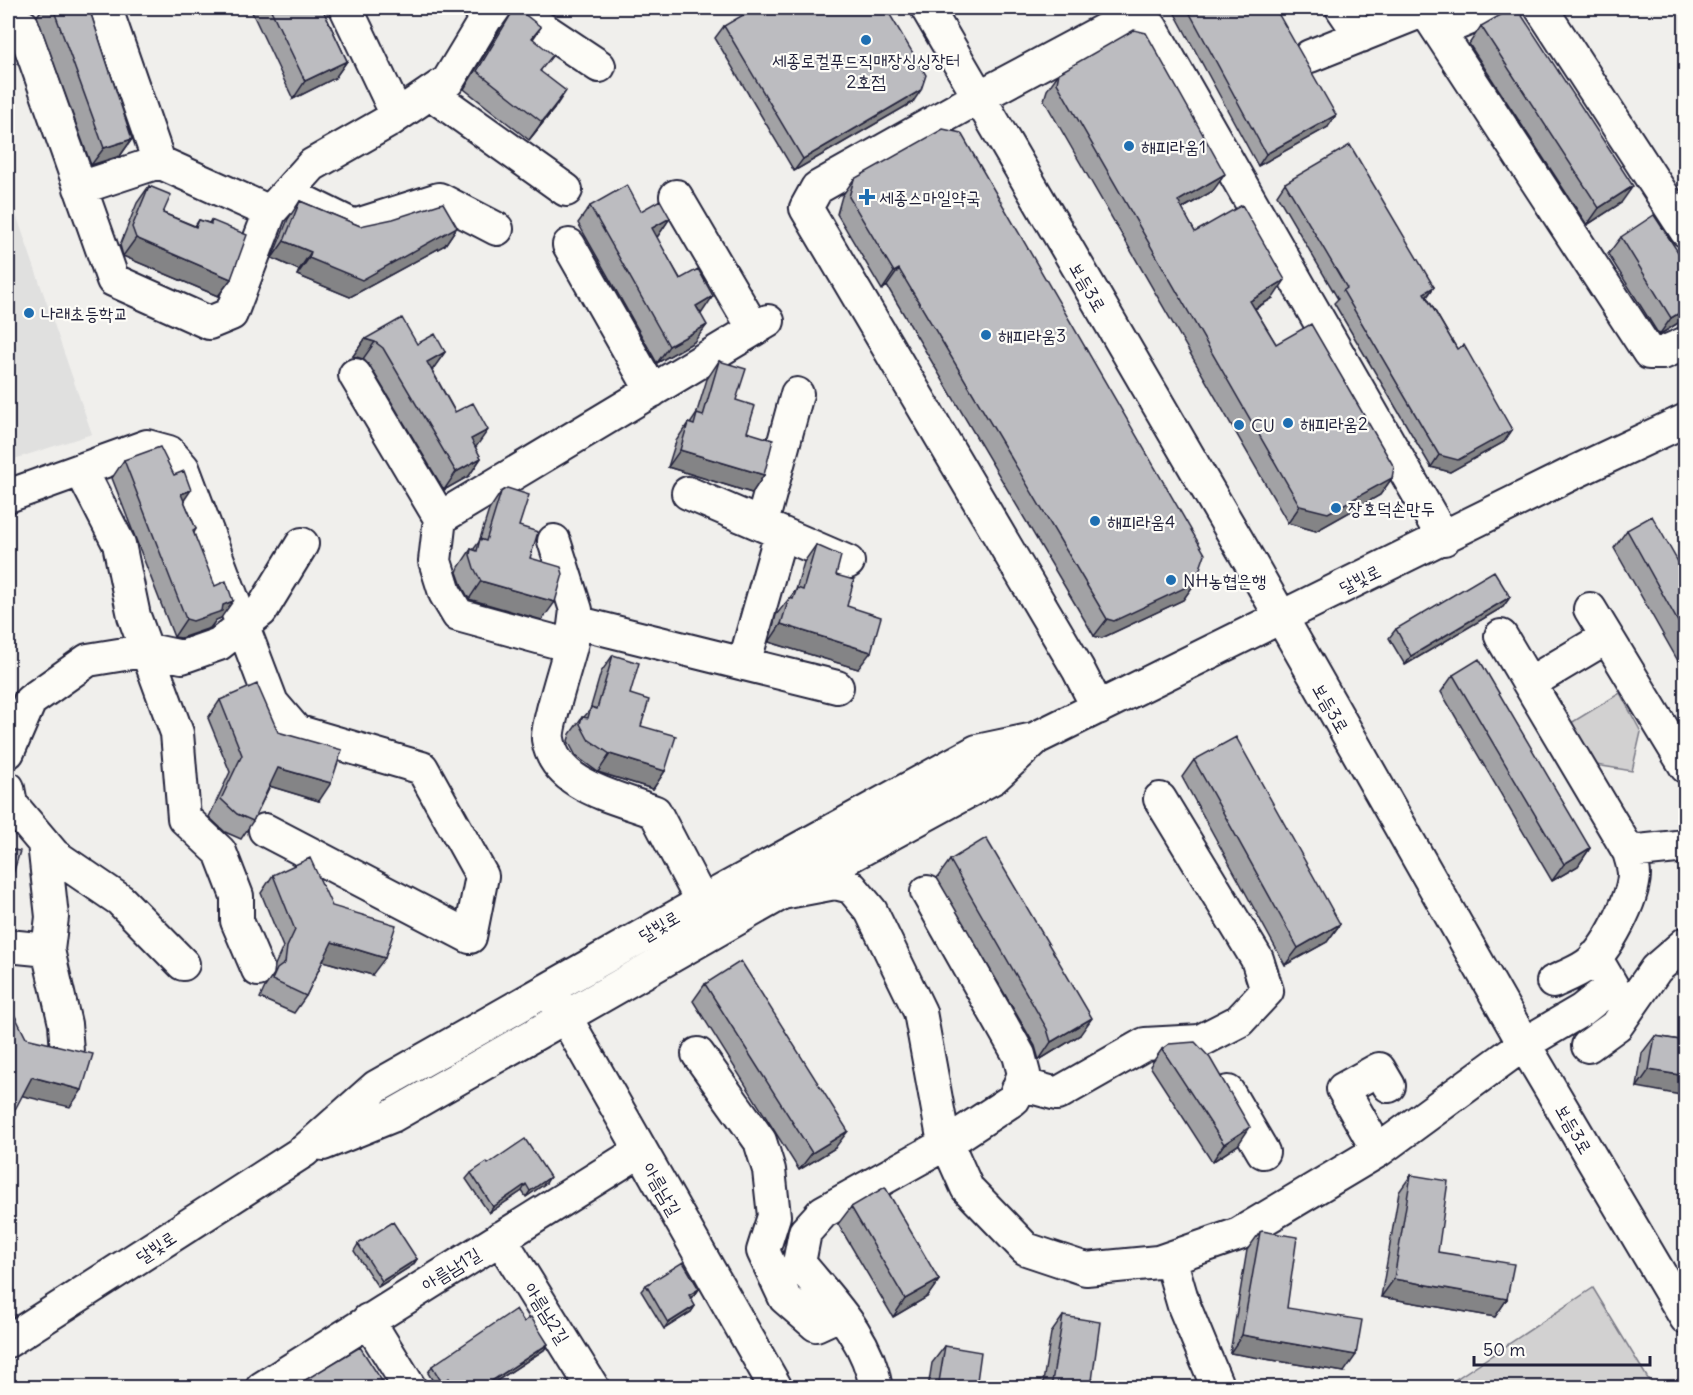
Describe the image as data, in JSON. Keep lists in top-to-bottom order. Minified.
{"streets":{"street":["보듬3로","달빛로","아름남길","아름남1길","아름남2길"]},"crossings":[["보듬3로","달빛로"],["달빛로","아름남길"],["아름남길","아름남1길"],["아름남1길","아름남2길"]],"places":{"other":["세종로컬푸드직매장싱싱장터 2호점","해피라움1","나래초등학교","해피라움3","해피라움2","CU","장호덕손만두","해피라움4","NH농협은행"],"health":["세종스마일약국"]},"scale_bar":"50 m"}
